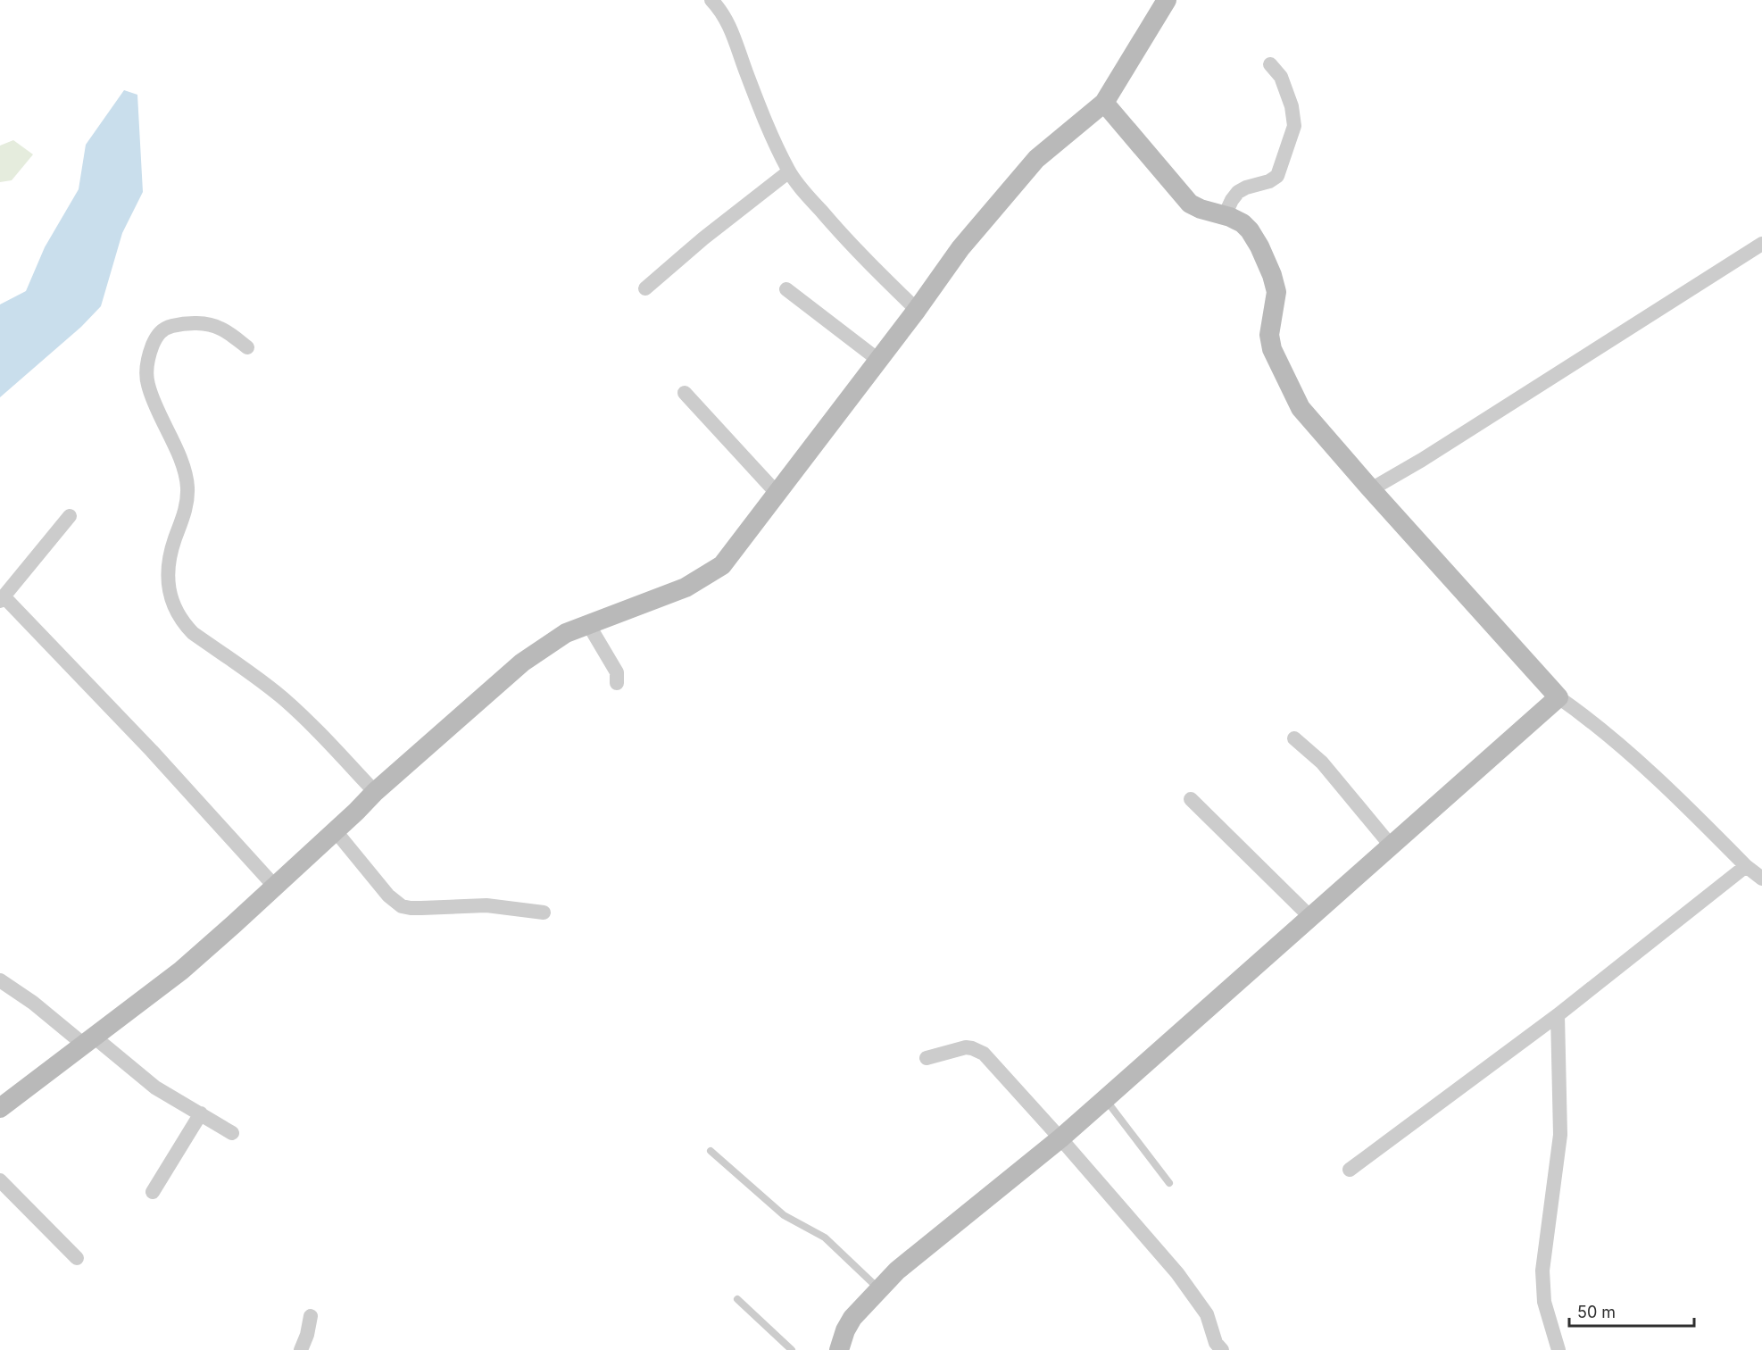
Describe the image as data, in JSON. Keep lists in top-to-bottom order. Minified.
{"scale_bar":"50 m"}
